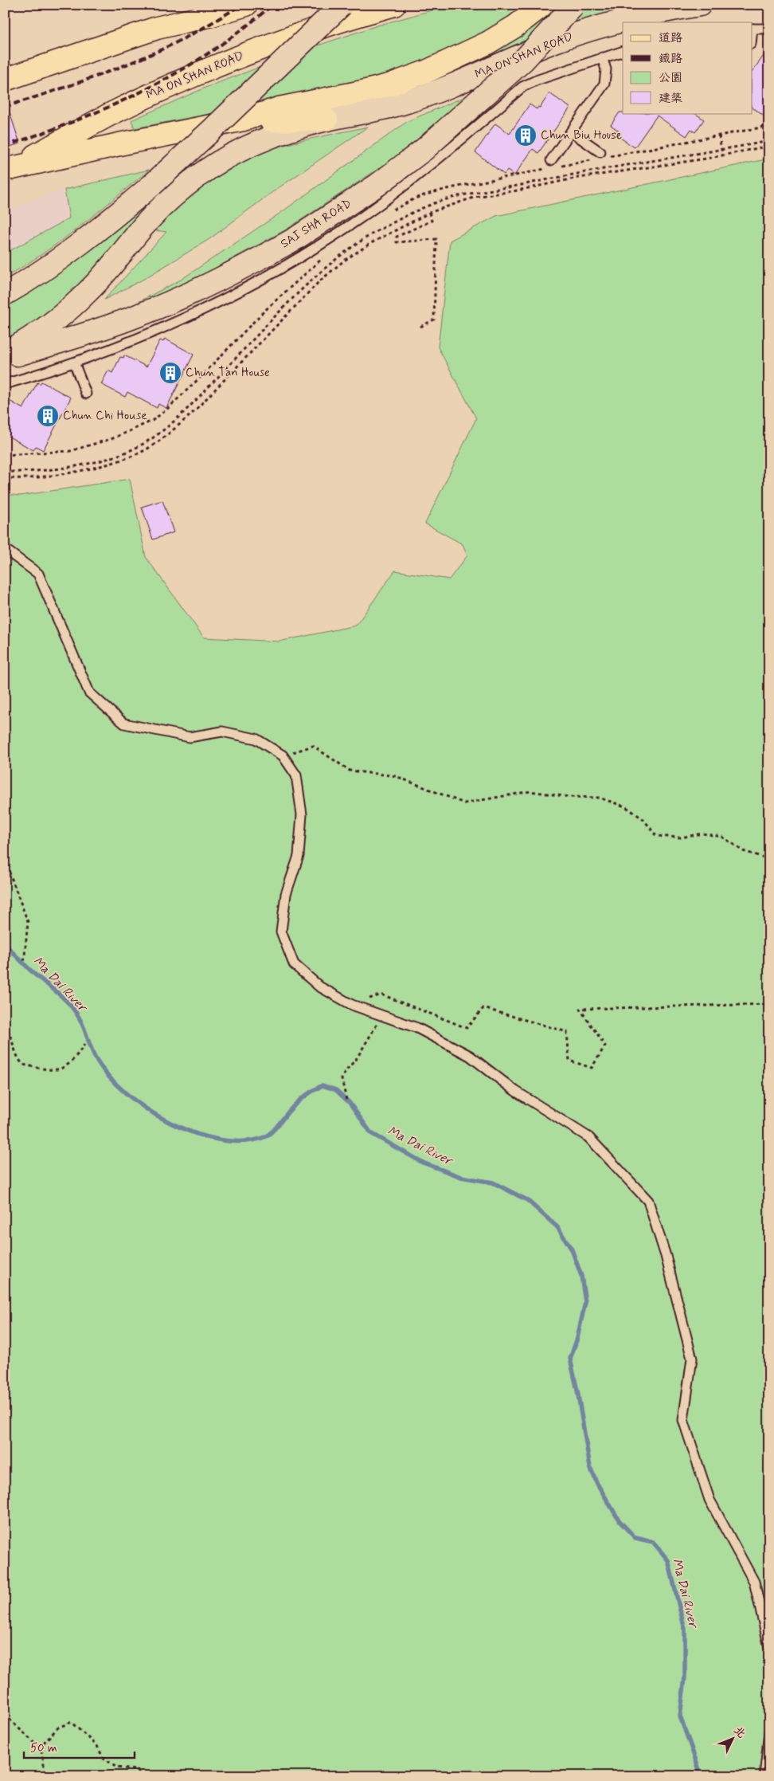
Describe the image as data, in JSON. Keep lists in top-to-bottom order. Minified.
{"streets":{"main road":["MA ON SHAN ROAD","SAI SHA ROAD"]},"water":["Ma Dai River"],"places":{"building":["Chun Biu House","Chun Tan House","Chun Chi House"]},"legend":["道路","鐵路","公園","建築"],"scale_bar":"50 m","north":"top right"}
